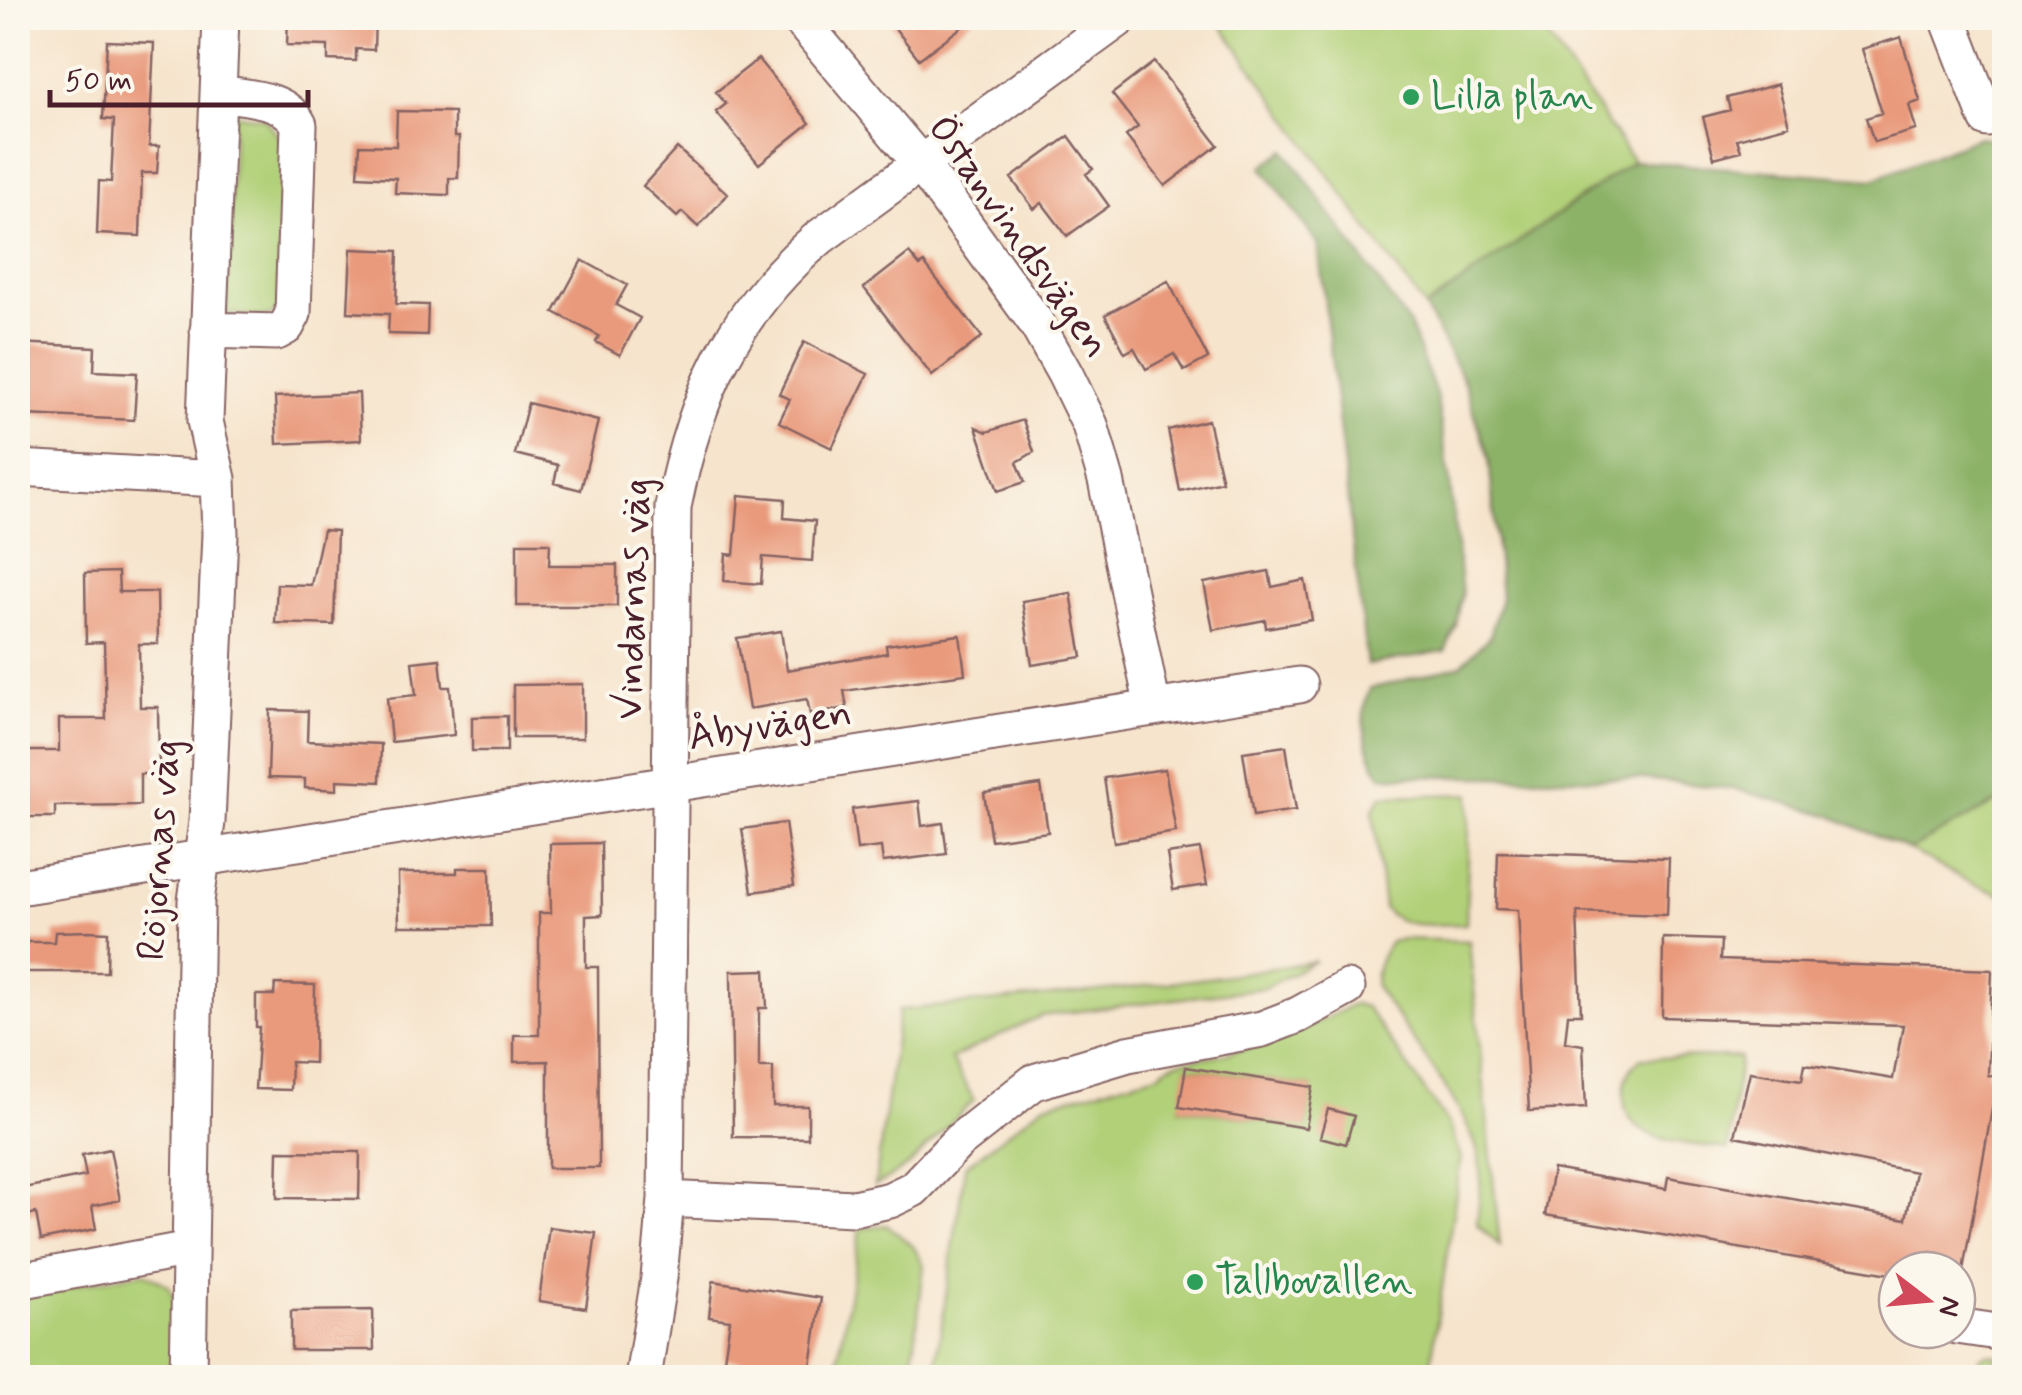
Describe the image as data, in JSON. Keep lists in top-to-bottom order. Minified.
{"streets":{"street":["Östanvindsvägen","Vindarnas väg","Åbyvägen","Röjornas väg"]},"crossings":[["Östanvindsvägen","Vindarnas väg"],["Östanvindsvägen","Åbyvägen"],["Vindarnas väg","Åbyvägen"],["Åbyvägen","Röjornas väg"]],"places":["Lilla plan","Tallbovallen"],"scale_bar":"50 m","north":"right"}
